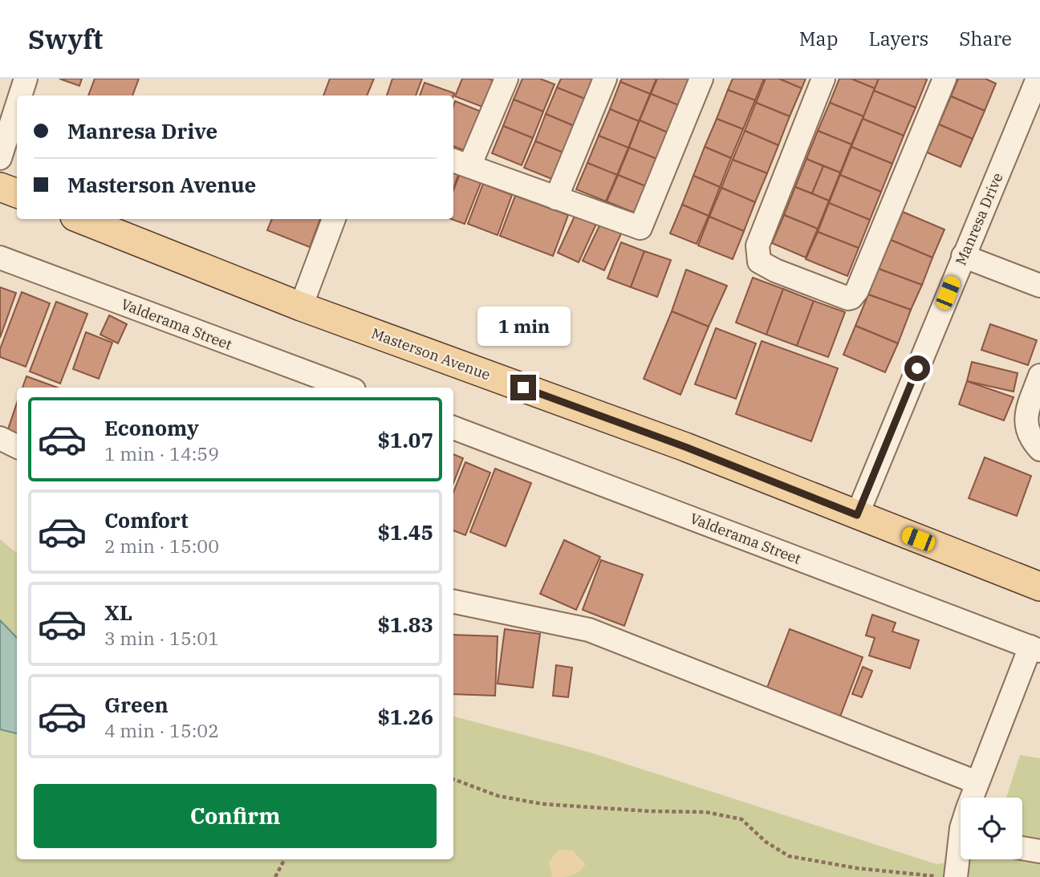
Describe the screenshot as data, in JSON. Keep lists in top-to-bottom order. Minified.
{"streets":{"main road":["Masterson Avenue"],"street":["Manresa Drive","Valderama Street"]},"crossings":[["Manresa Drive","Masterson Avenue"]],"page":{"header":"Swyft","nav":["Map","Layers","Share"],"banner":["Manresa Drive","Masterson Avenue"],"bubble":"1 min","list":[{"name":"Economy","note":"1 min · 14:59","value":"$1.07"},{"name":"Comfort","note":"2 min · 15:00","value":"$1.45"},{"name":"XL","note":"3 min · 15:01","value":"$1.83"},{"name":"Green","note":"4 min · 15:02","value":"$1.26"}],"buttons":"Confirm"}}
